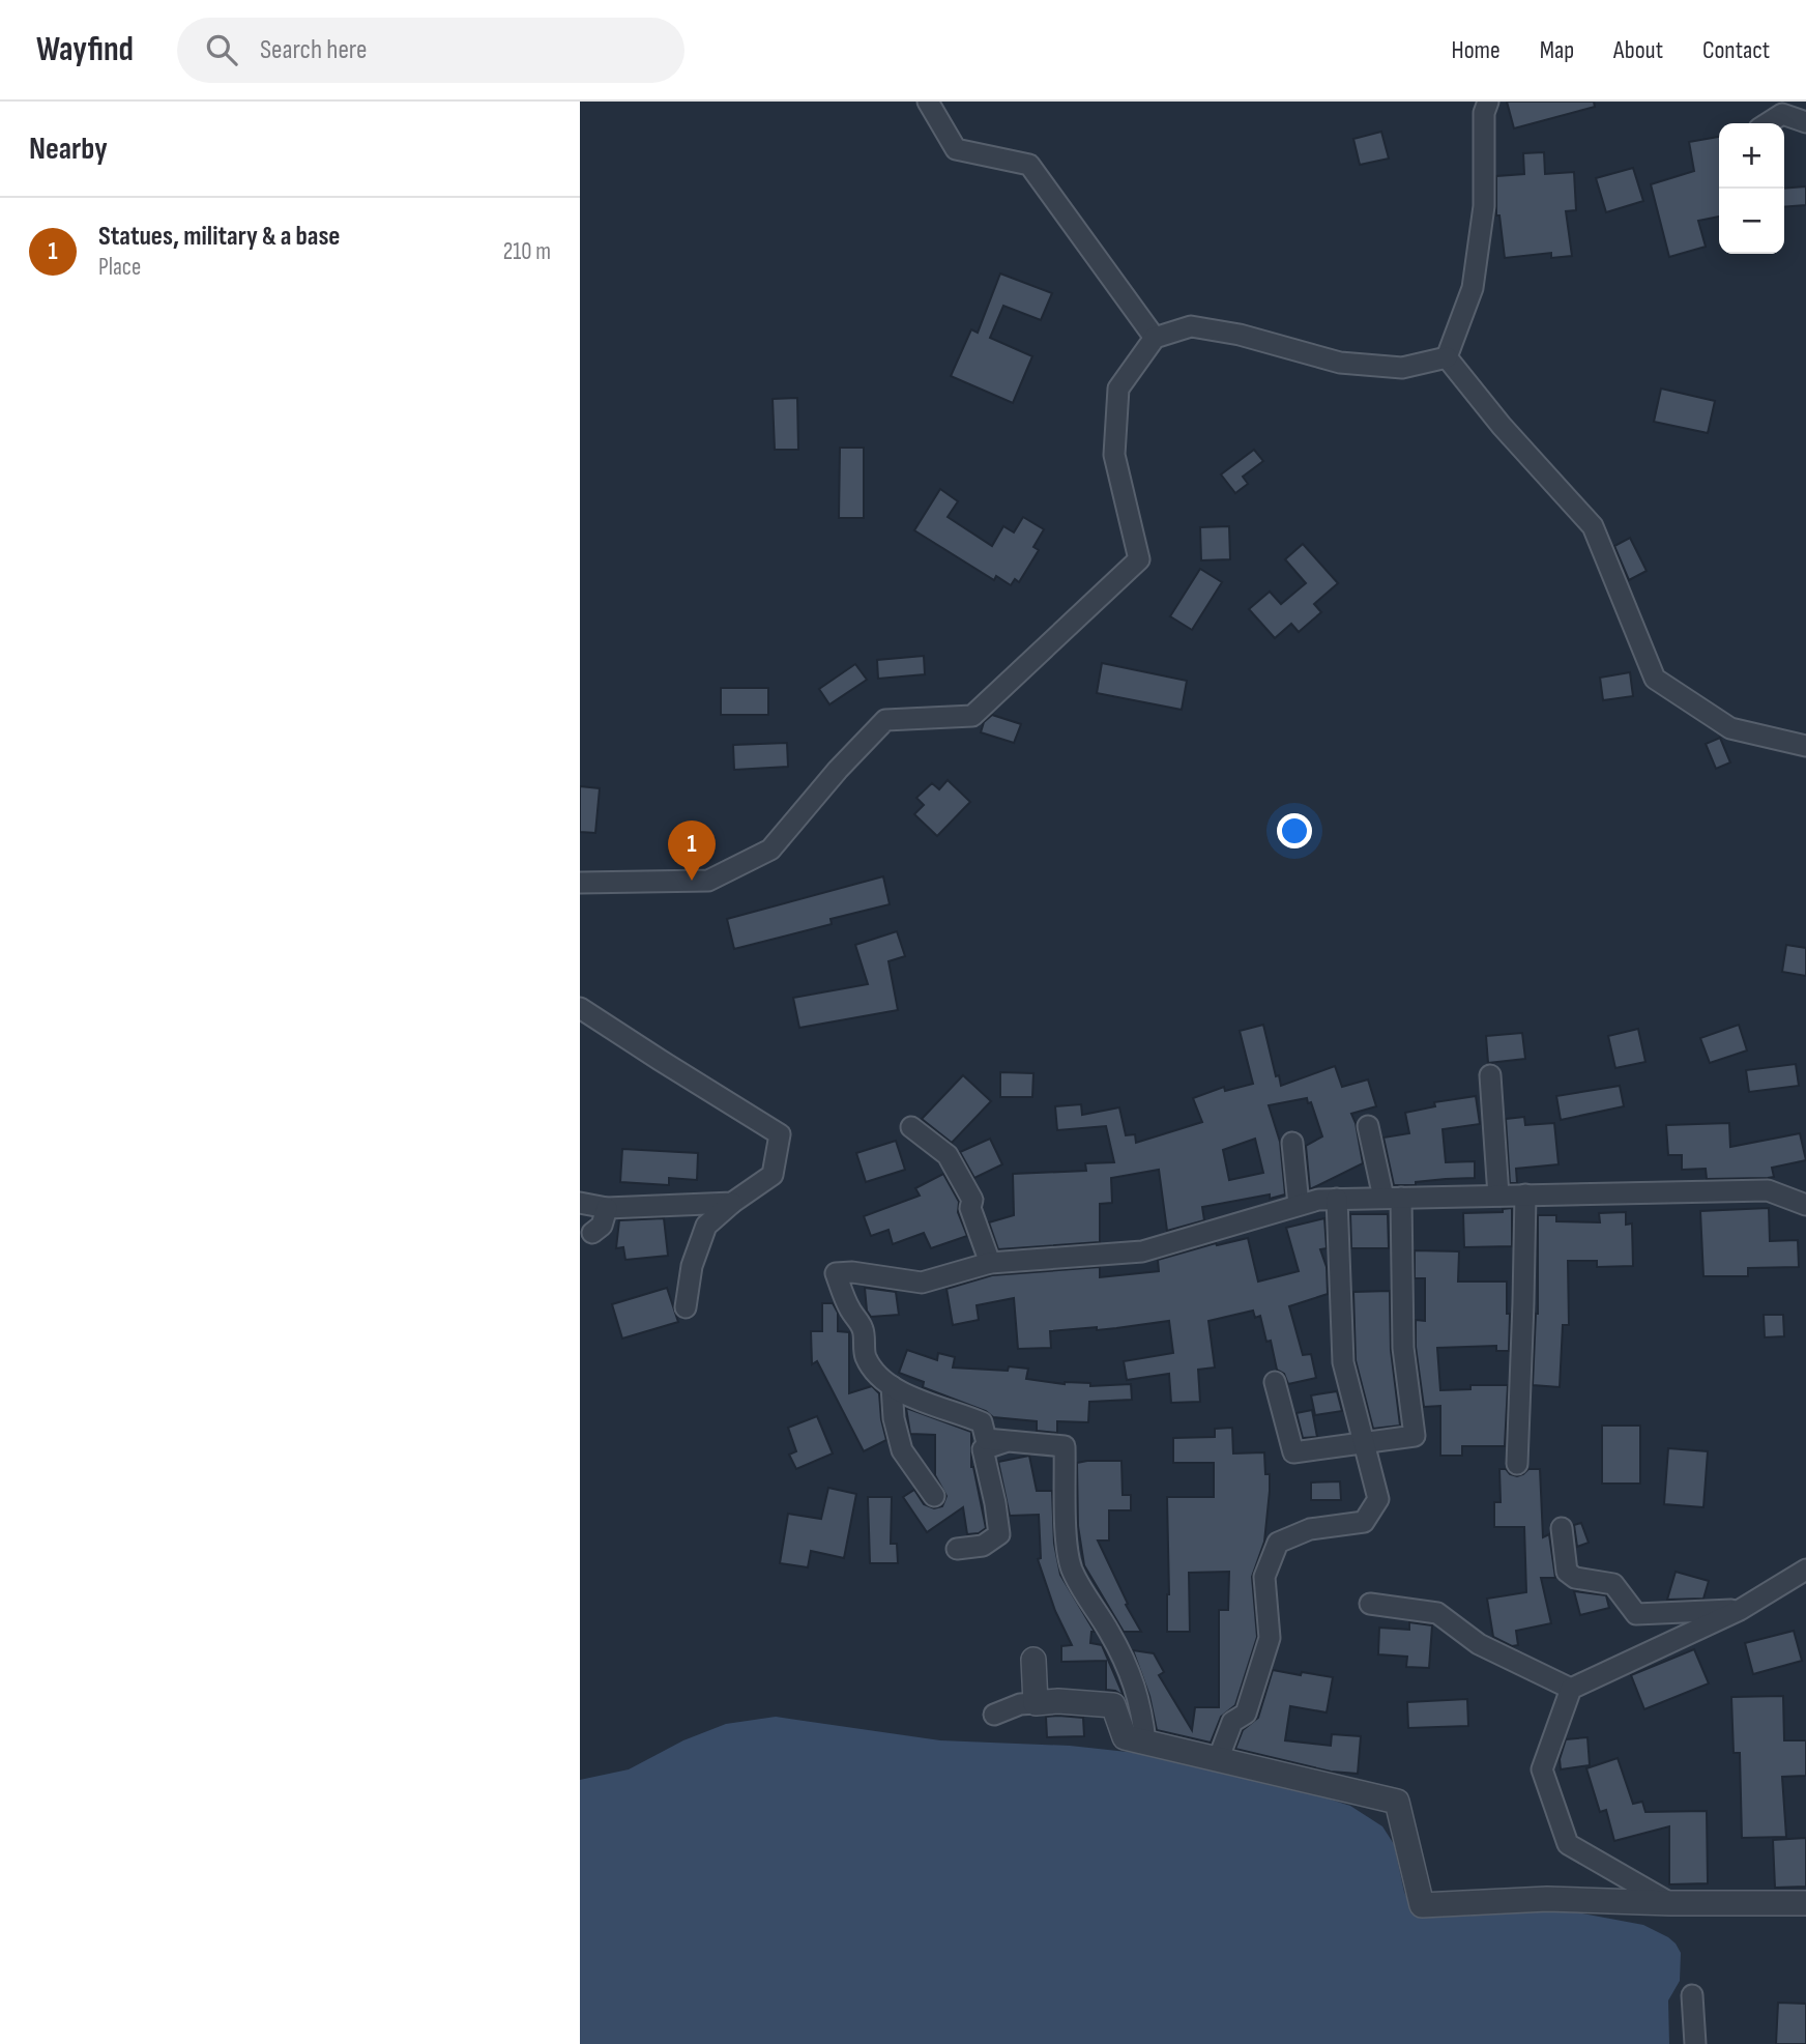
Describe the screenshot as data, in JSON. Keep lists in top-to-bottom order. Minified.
{"page":{"header":"Wayfind","search":"Search here","nav":["Home","Map","About","Contact"],"heading":"Nearby","map_buttons":["+","−"],"list":[{"mark":"1","name":"Statues, military & a base","note":"Place","value":"210 m"}],"pins":"1"}}
